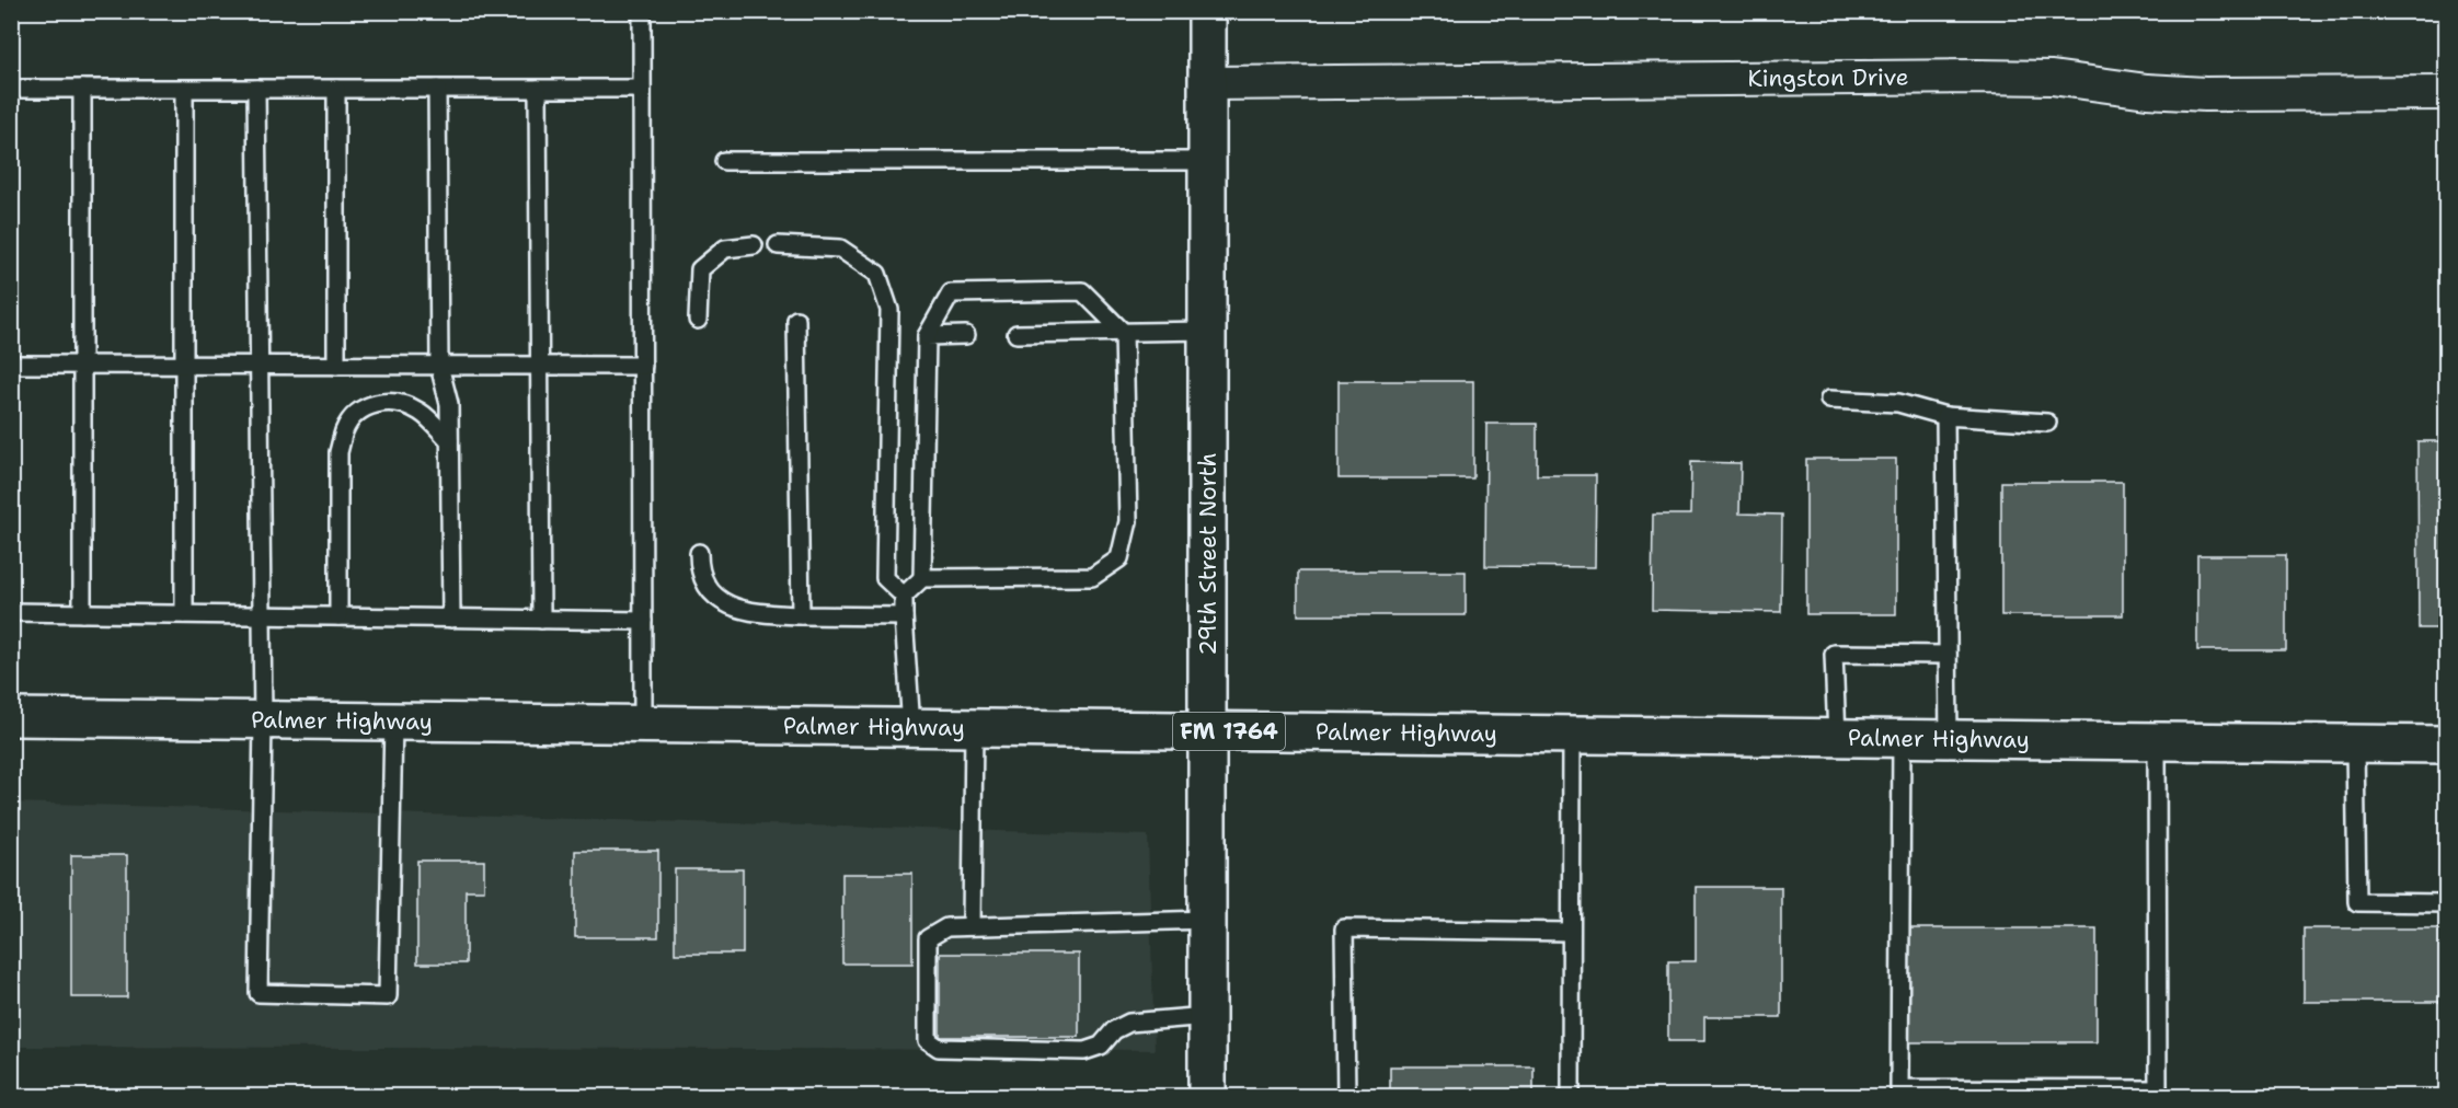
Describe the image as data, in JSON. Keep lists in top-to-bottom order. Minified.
{"streets":{"main road":["29th Street North","Palmer Highway","FM 1764"],"street":["Kingston Drive"]},"crossings":[["Kingston Drive","29th Street North"],["29th Street North","Palmer Highway"]]}
